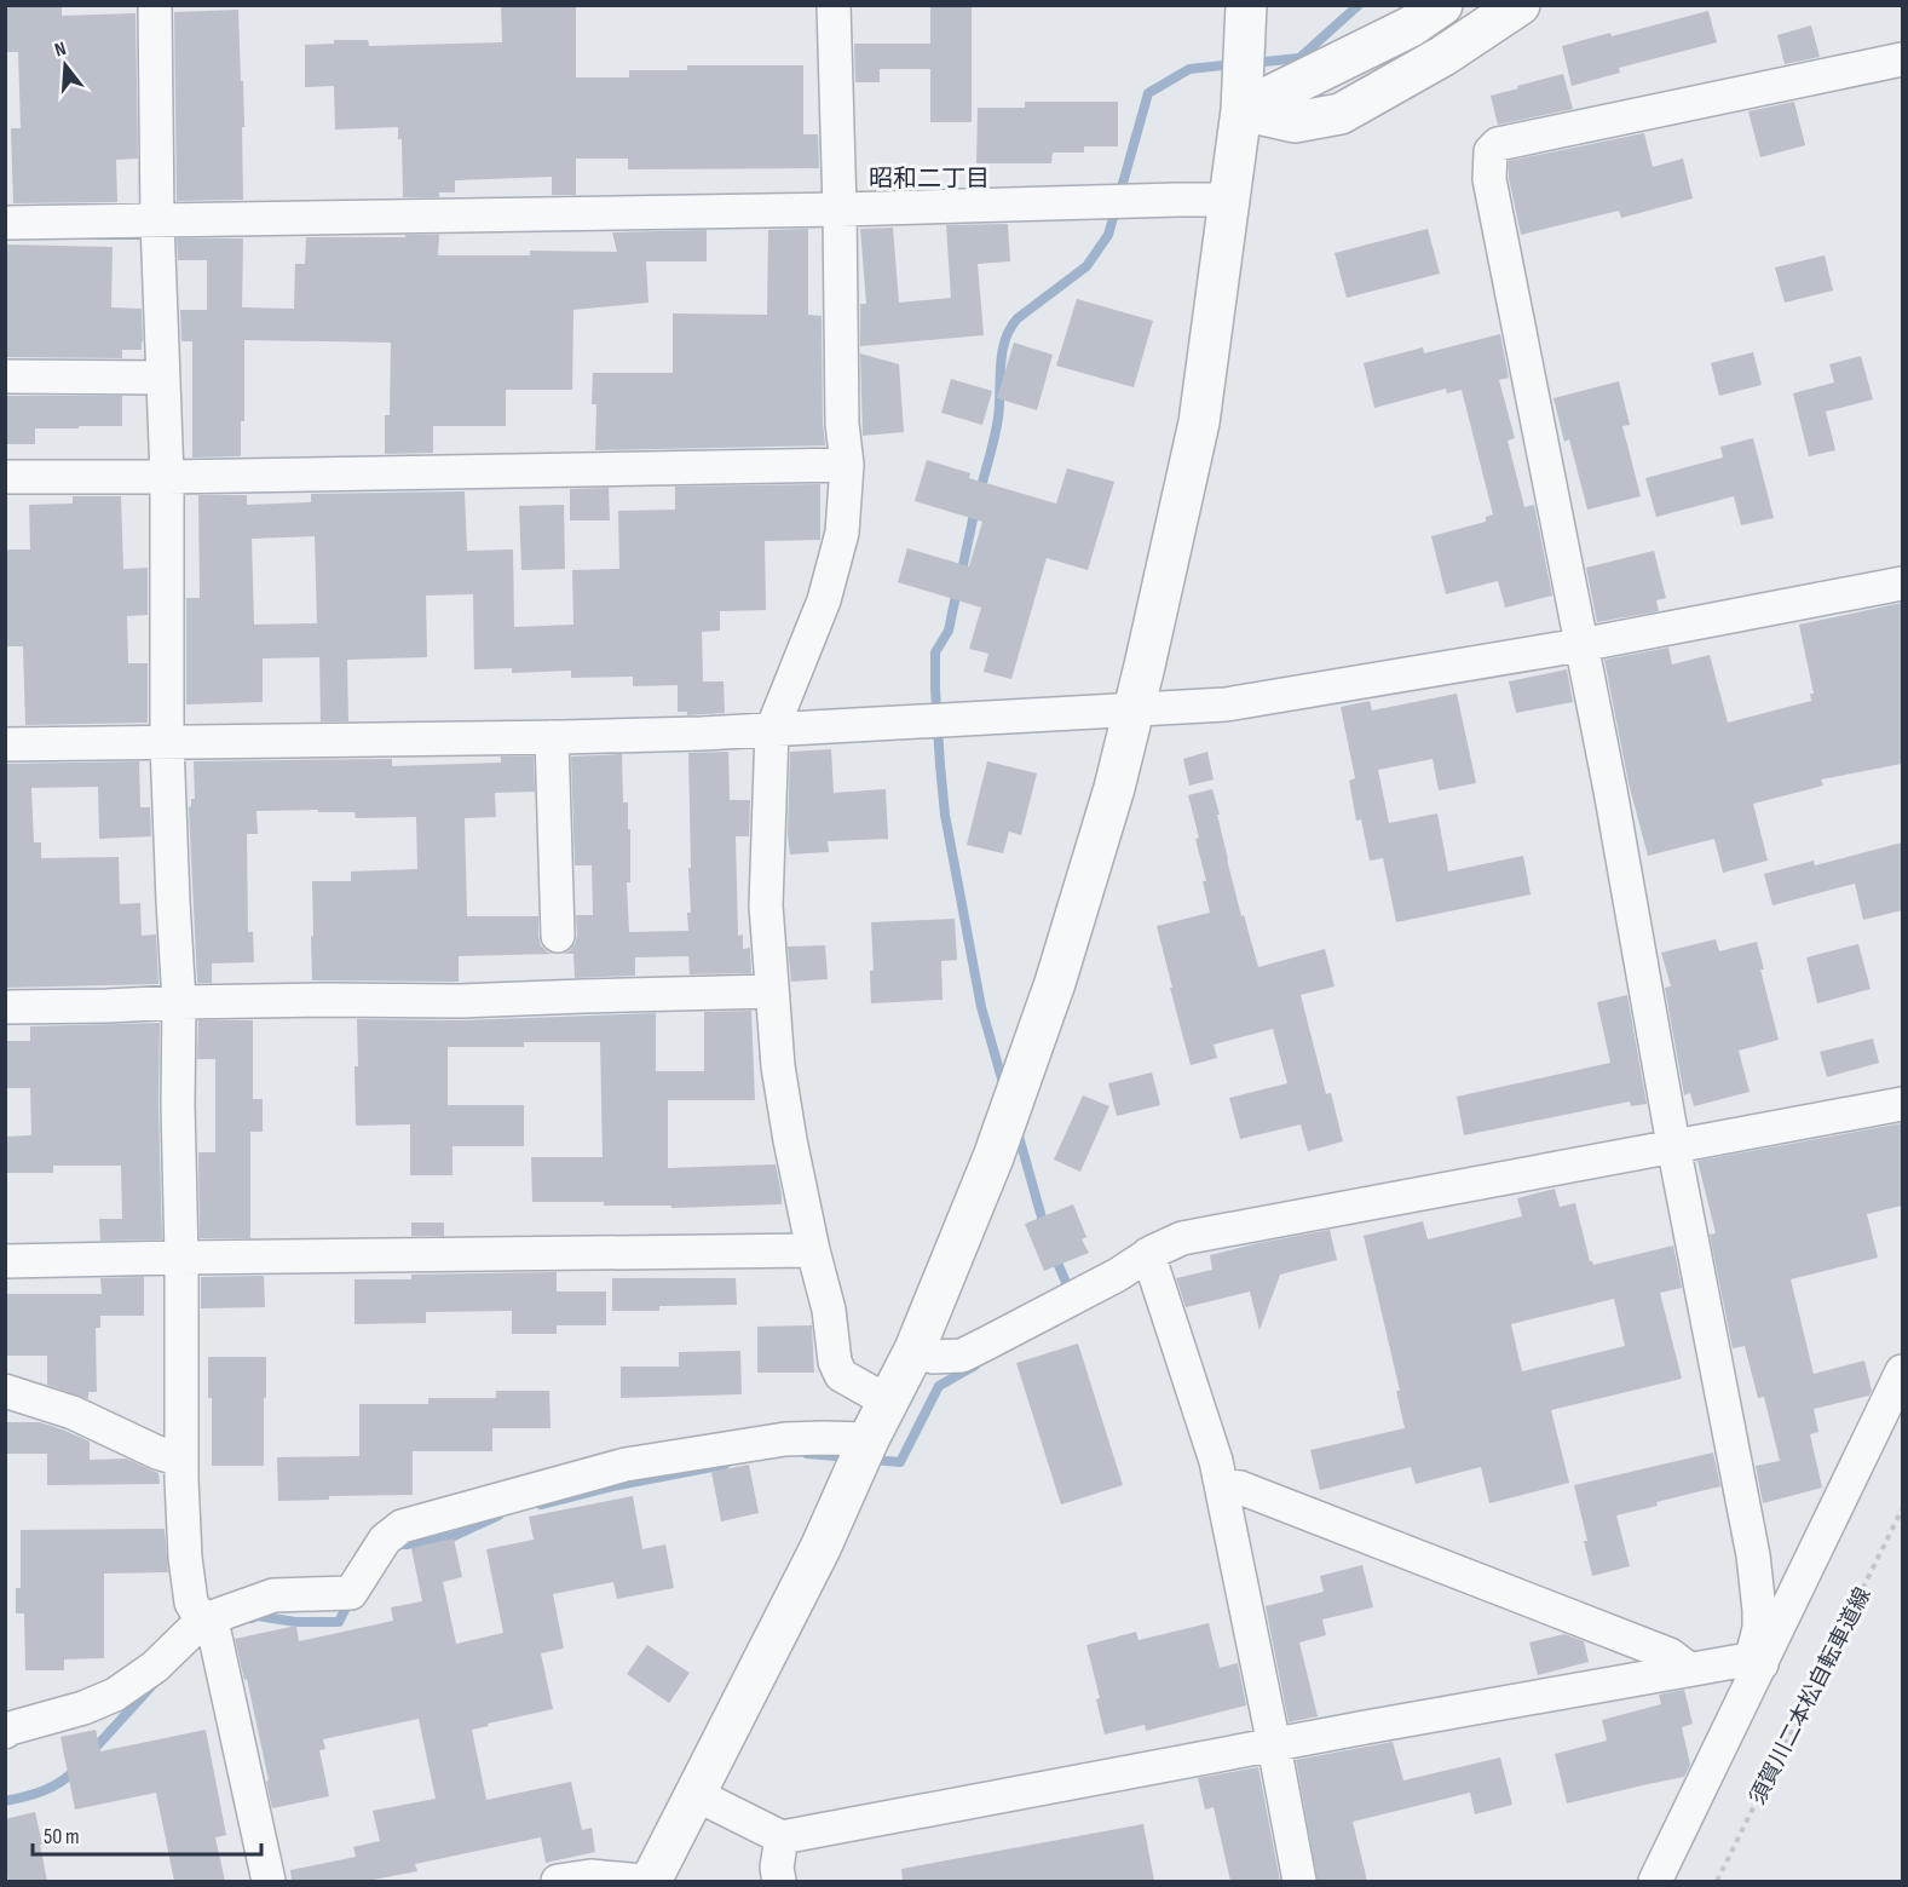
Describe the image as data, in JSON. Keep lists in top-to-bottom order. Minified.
{"streets":{"path":["須賀川二本松自転車道線"]},"districts":["昭和二丁目"],"scale_bar":"50 m","north":"top"}
